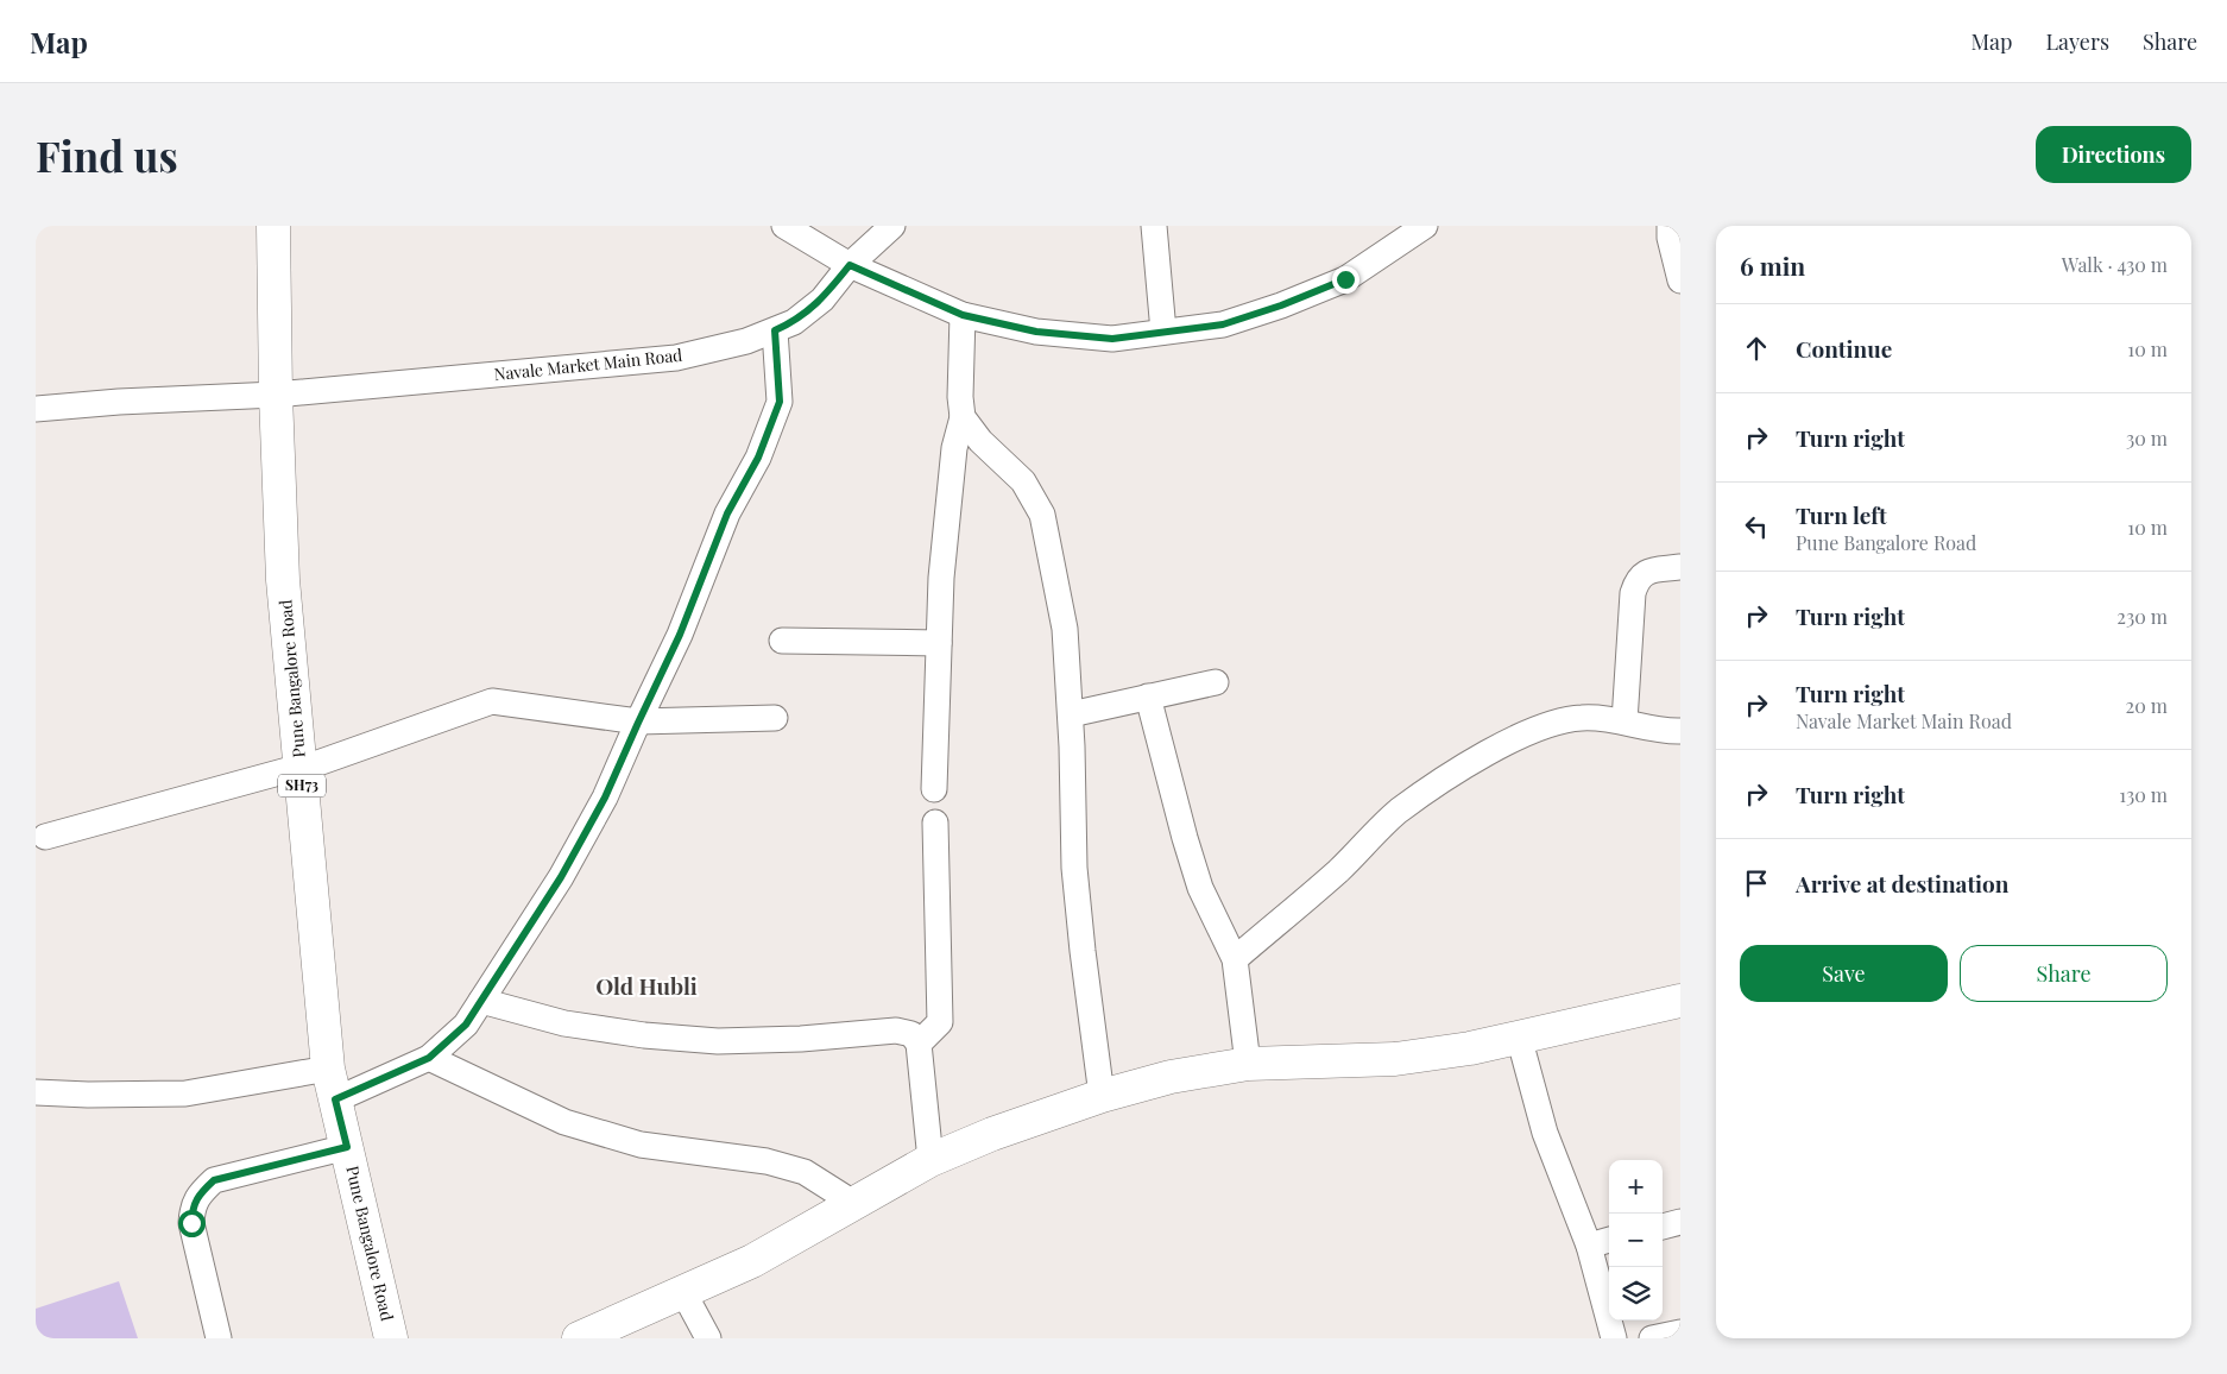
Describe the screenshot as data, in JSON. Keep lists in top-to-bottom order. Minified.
{"streets":{"street":["Navale Market Main Road","Pune Bangalore Road","SH73"]},"crossings":[["Navale Market Main Road","Pune Bangalore Road"]],"districts":["Old Hubli"],"page":{"header":"Map","nav":["Map","Layers","Share"],"buttons":["Directions",["Save","Share"]],"title":"Find us","heading":["6 min","Walk · 430 m"],"list":[["Continue","10 m"],["Turn right","30 m"],["Turn left","Pune Bangalore Road","10 m"],["Turn right","230 m"],["Turn right","Navale Market Main Road","20 m"],["Turn right","130 m"],"Arrive at destination"],"map_buttons":["+","−"]}}
